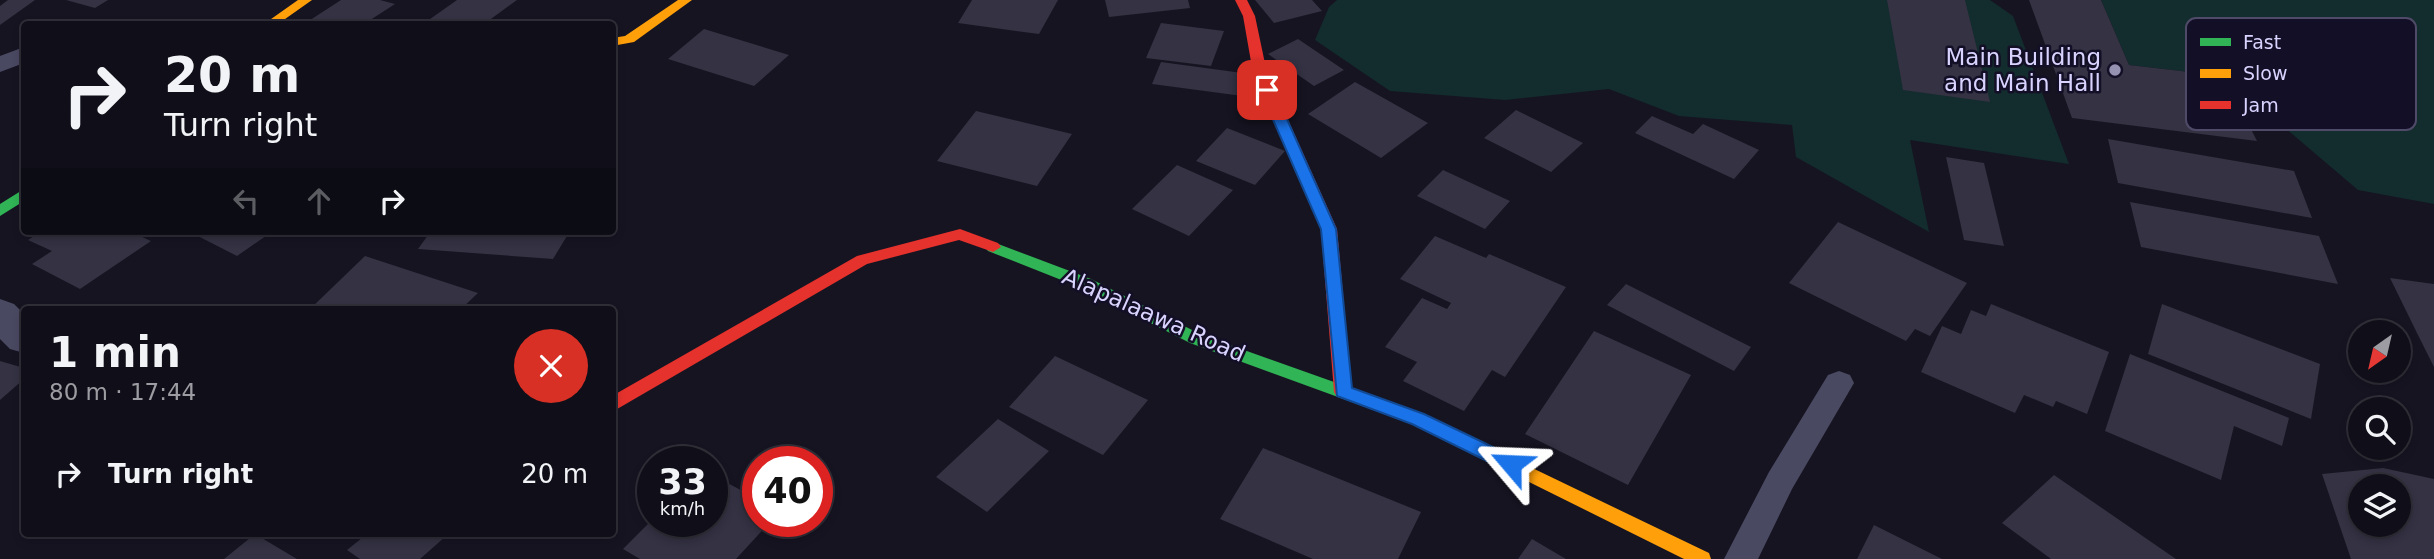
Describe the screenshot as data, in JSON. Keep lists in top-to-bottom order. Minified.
{"streets":{"street":["Alapalaawa Road"]},"places":["Main Building and Main Hall"],"legend":["Fast","Slow","Jam"],"north":"bottom left","page":{"turn":["20 m","Turn right"],"heading":["1 min","80 m · 17:44"],"list":[{"name":"Turn right","value":"20 m"}],"speed":"33 km/h","limit":"40"}}
